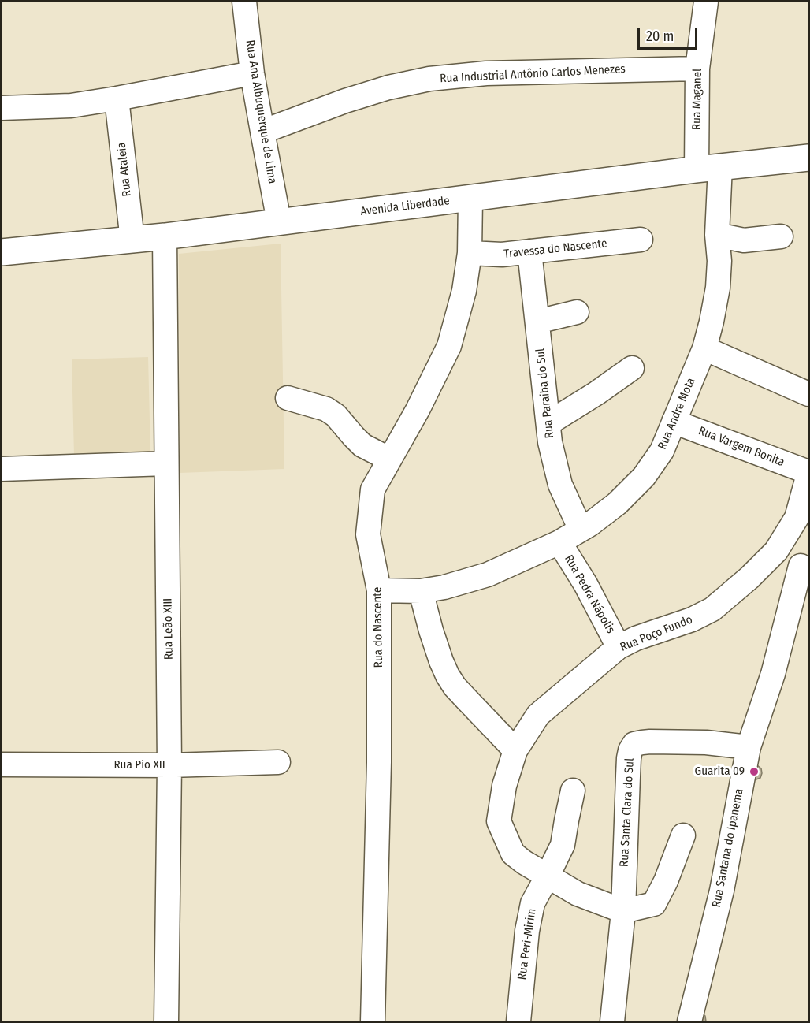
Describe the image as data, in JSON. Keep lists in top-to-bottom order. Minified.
{"streets":{"main road":["Avenida Liberdade"],"street":["Rua Industrial Antônio Carlos Menezes","Rua Maganel","Rua Ana Albuquerque de Lima","Rua Ataleia","Travessa do Nascente","Rua Paraíba do Sul","Rua Andre Mota","Rua Vargem Bonita","Rua Pedra Nápolis","Rua do Nascente","Rua Leão XIII","Rua Poço Fundo","Rua Pio XII","Rua Santa Clara do Sul","Rua Santana do Ipanema","Rua Peri-Mirim"]},"crossings":[["Rua Industrial Antônio Carlos Menezes","Rua Maganel"],["Rua Industrial Antônio Carlos Menezes","Rua Ana Albuquerque de Lima"],["Rua Maganel","Avenida Liberdade"],["Rua Maganel","Rua Andre Mota"],["Rua Ana Albuquerque de Lima","Avenida Liberdade"],["Rua Ataleia","Avenida Liberdade"],["Avenida Liberdade","Rua Andre Mota"],["Avenida Liberdade","Rua do Nascente"],["Avenida Liberdade","Rua Leão XIII"],["Travessa do Nascente","Rua Paraíba do Sul"],["Travessa do Nascente","Rua do Nascente"],["Rua Paraíba do Sul","Rua Andre Mota"],["Rua Andre Mota","Rua Vargem Bonita"],["Rua Andre Mota","Rua Pedra Nápolis"],["Rua Andre Mota","Rua do Nascente"],["Rua Vargem Bonita","Rua Poço Fundo"],["Rua Pedra Nápolis","Rua Poço Fundo"],["Rua Leão XIII","Rua Pio XII"],["Rua Poço Fundo","Rua Santa Clara do Sul"],["Rua Poço Fundo","Rua Peri-Mirim"],["Rua Santa Clara do Sul","Rua Santana do Ipanema"]],"places":["Guarita 09"],"scale_bar":"20 m"}
